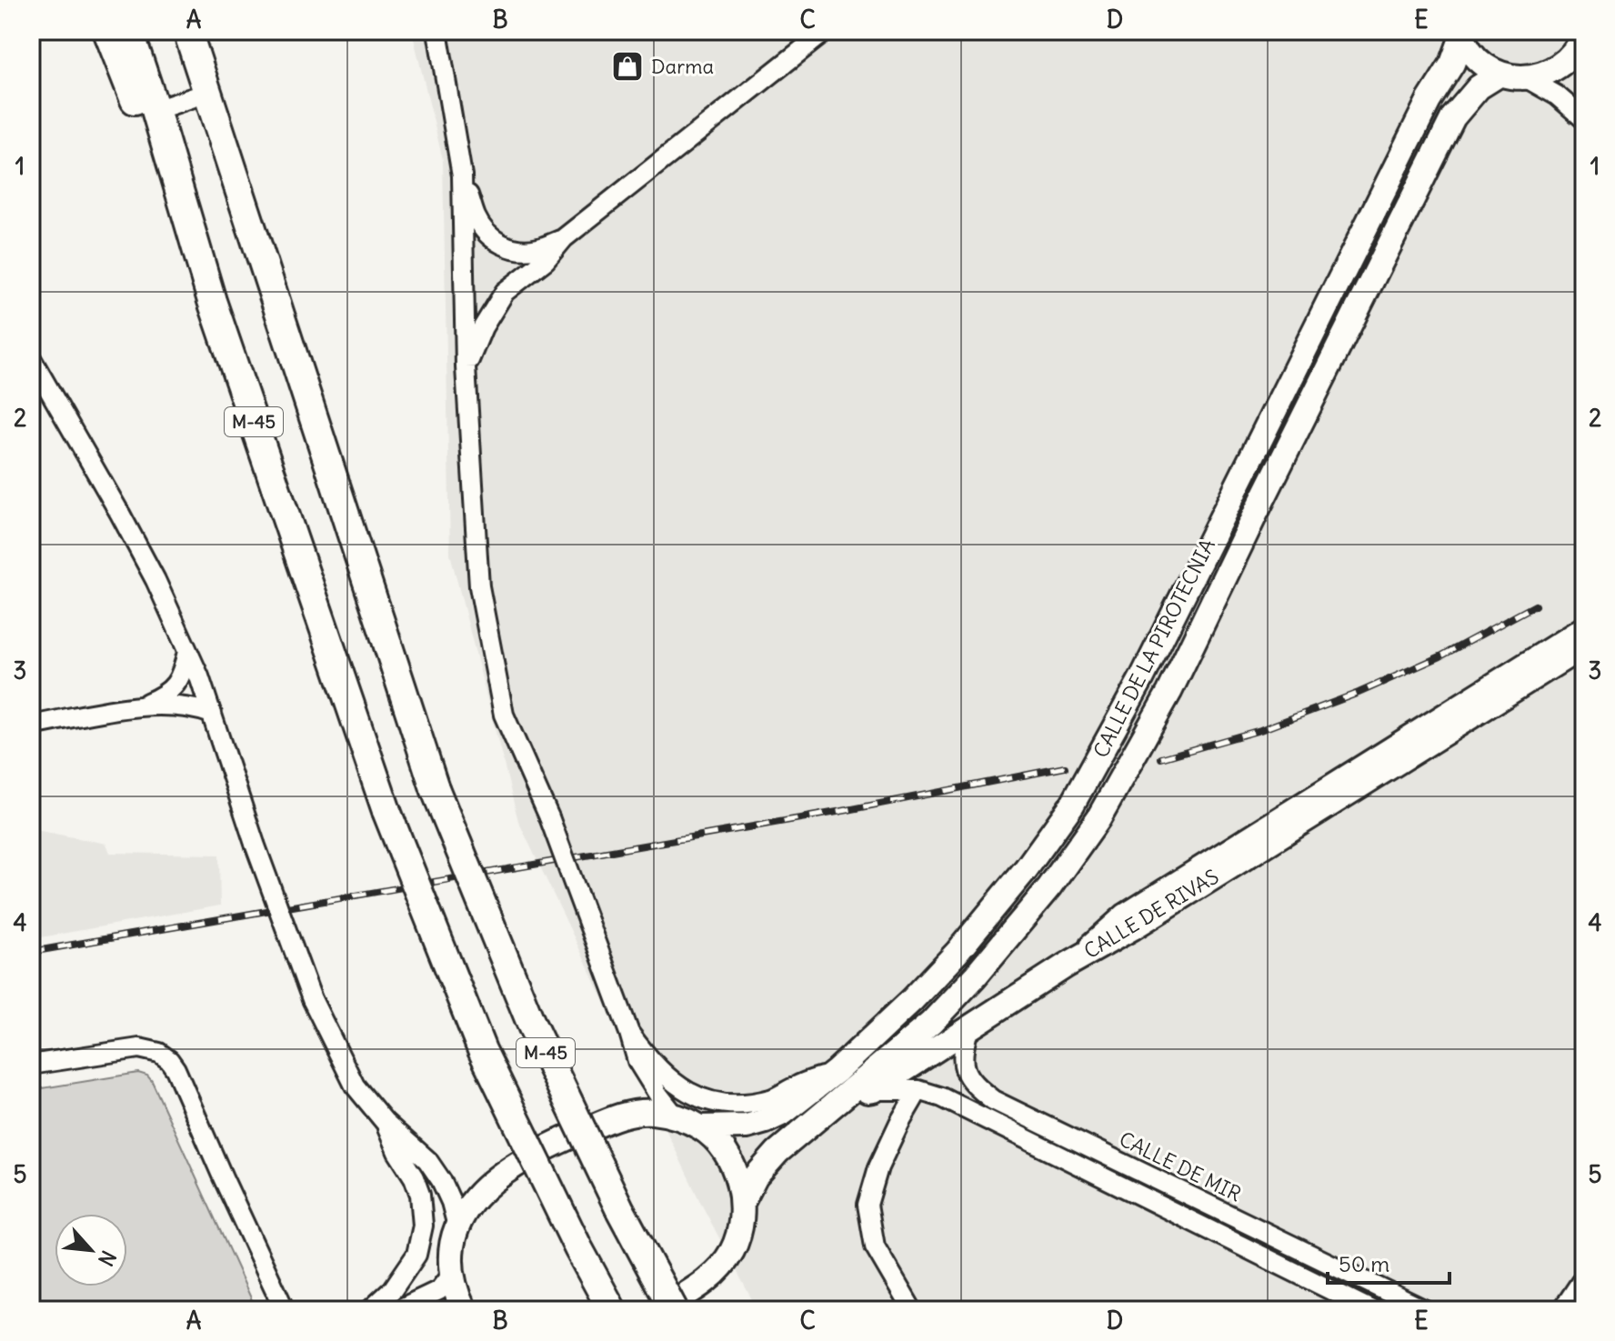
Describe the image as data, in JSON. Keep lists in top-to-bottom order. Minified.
{"streets":{"highway":["M-45"],"main road":["CALLE DE LA PIROTECNIA","CALLE DE RIVAS"],"street":["CALLE DE MIR"]},"crossings":[["CALLE DE LA PIROTECNIA","CALLE DE RIVAS"],["CALLE DE RIVAS","CALLE DE MIR"]],"places":{"shop":["Darma"]},"scale_bar":"50 m","north":"bottom right","grid":{"columns":["A","B","C","D","E"],"rows":["1","2","3","4","5"]}}
